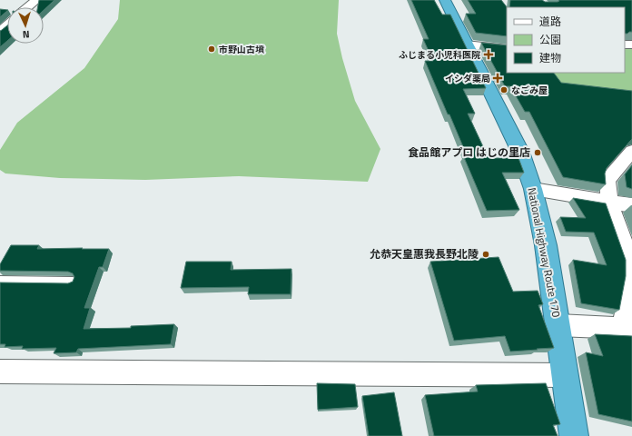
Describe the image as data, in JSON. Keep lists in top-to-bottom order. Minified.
{"streets":{"highway":["National Highway Route 170"]},"places":{"other":["市野山古墳","なごみ屋","食品館アプロ はじの里店","允恭天皇惠我長野北陵"],"health":["ふじまる小児科医院","イシダ薬局"]},"legend":["道路","公園","建物"],"north":"bottom"}
